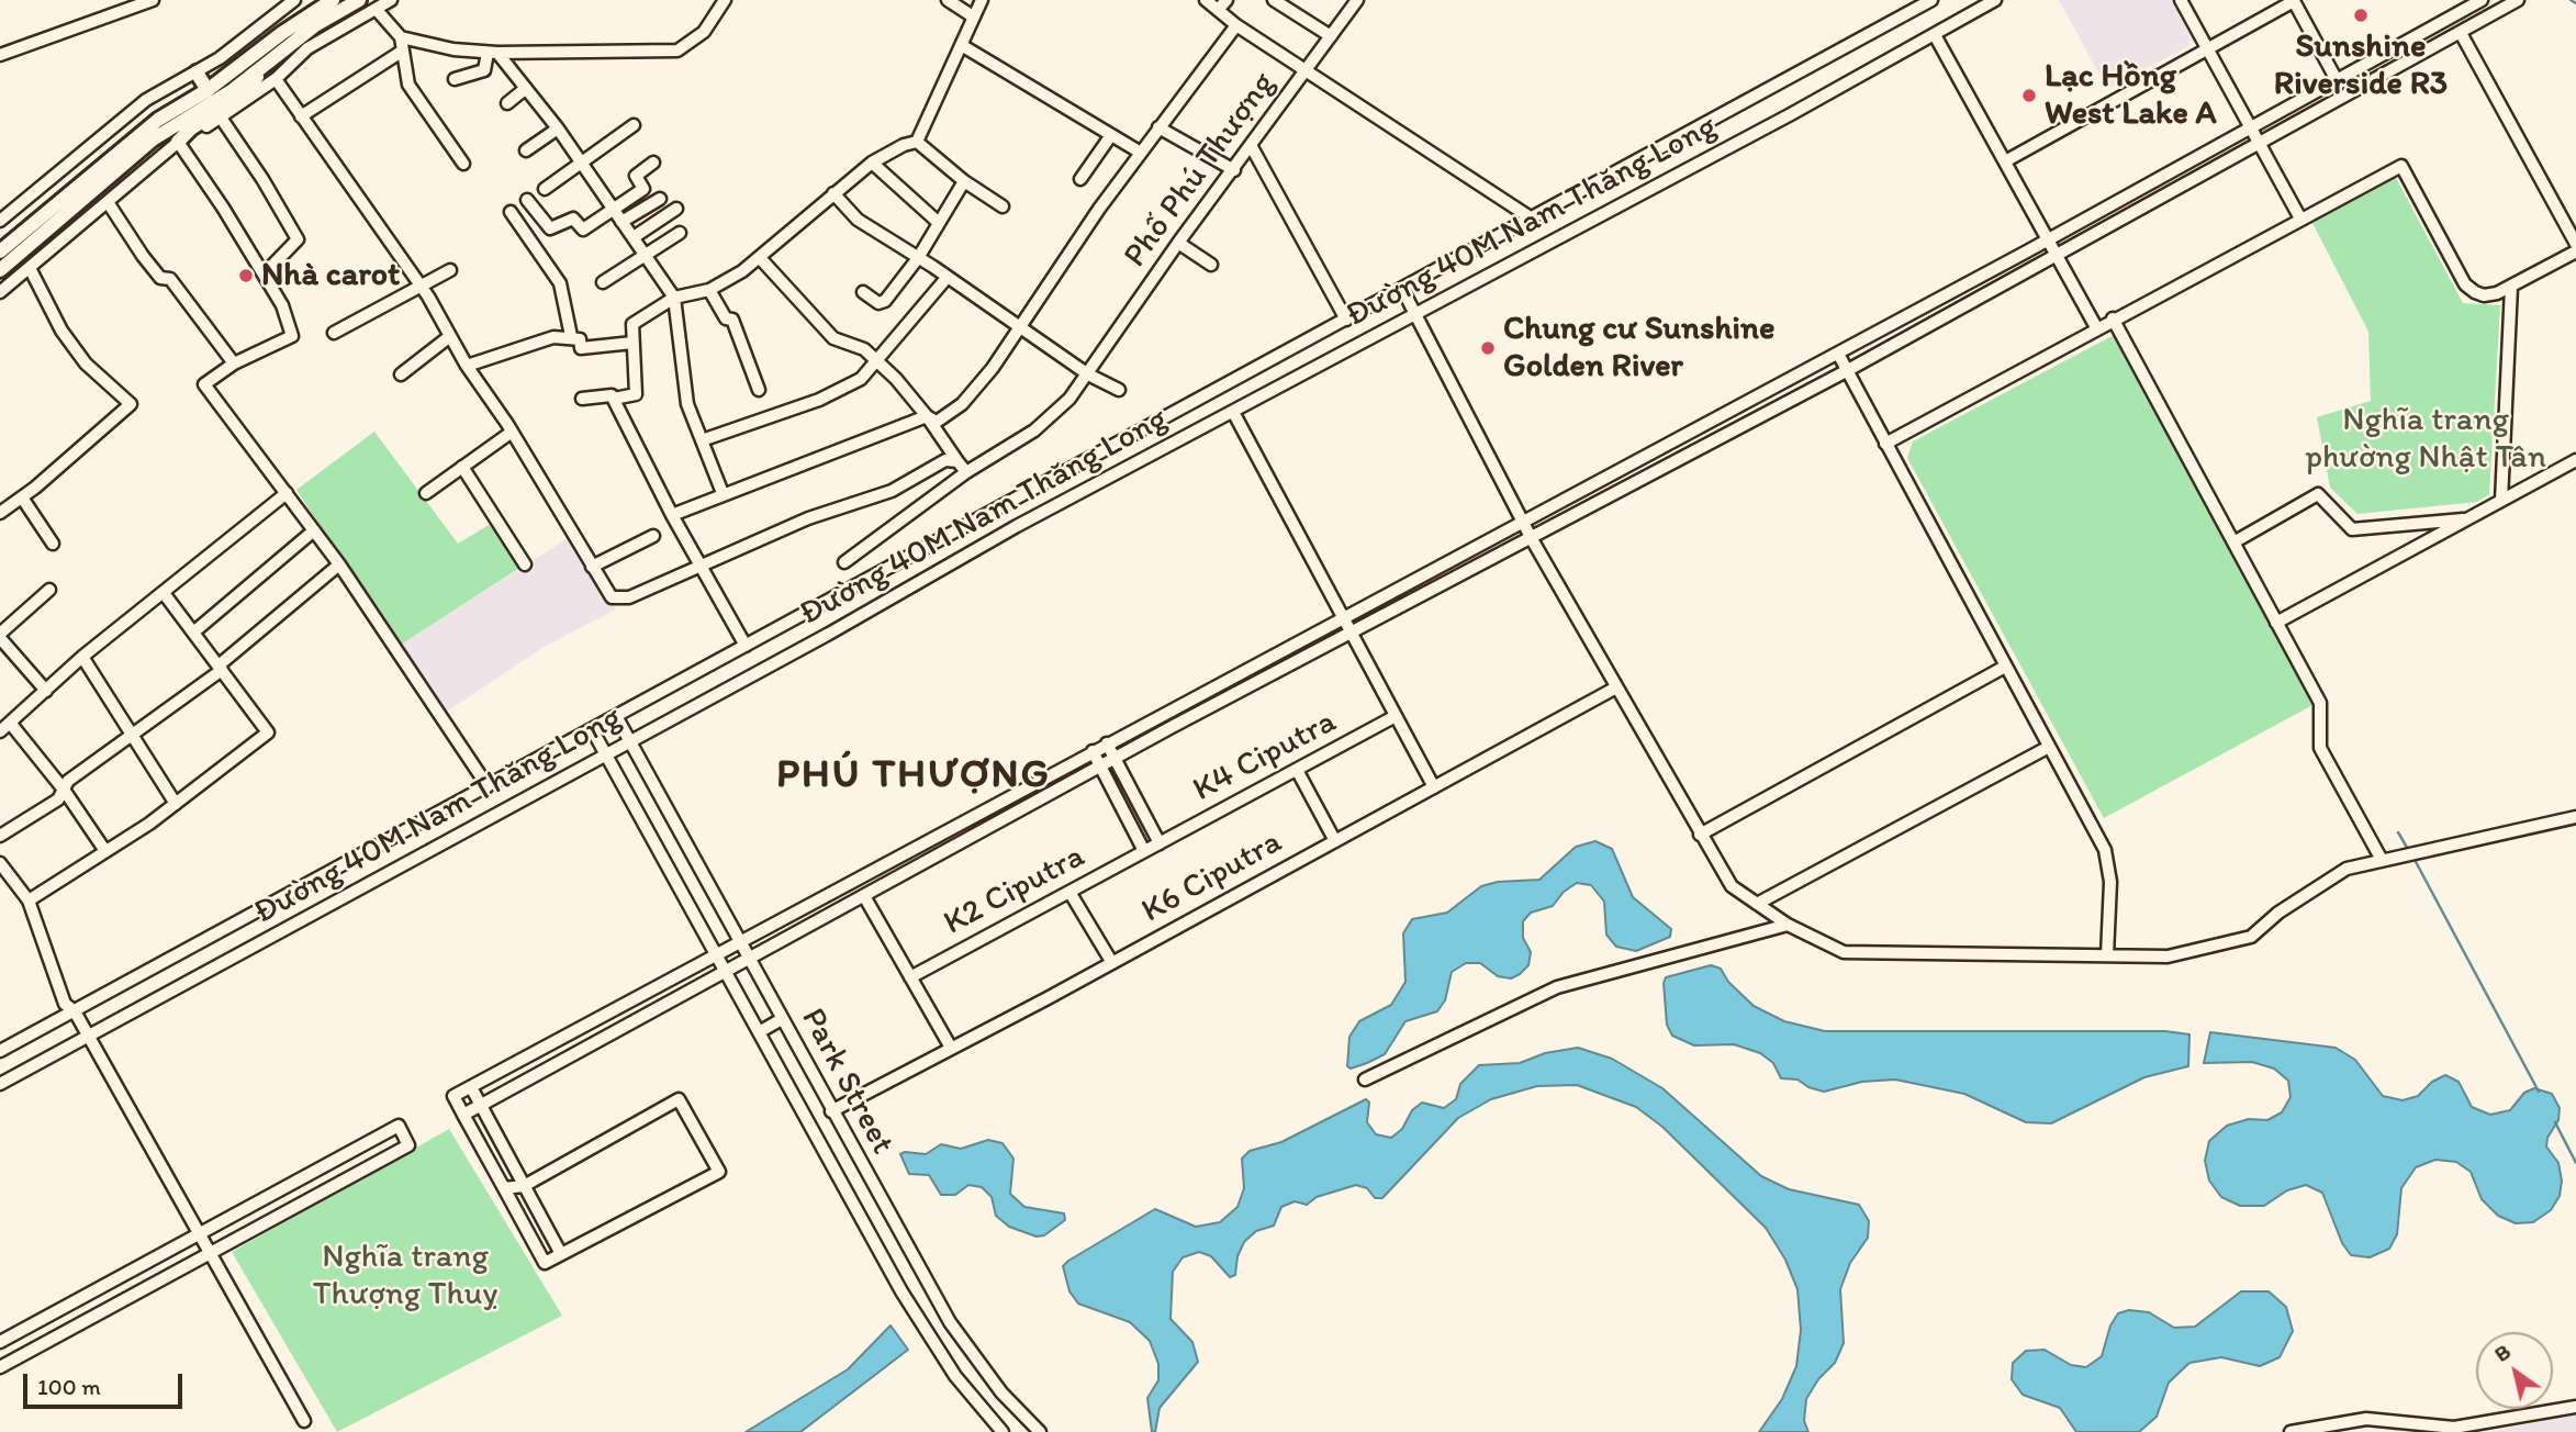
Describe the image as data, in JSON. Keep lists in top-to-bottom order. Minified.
{"streets":{"street":["Phố Phú Thượng","Đường 40M Nam Thăng Long","K4 Ciputra","K6 Ciputra","K2 Ciputra","Park Street"]},"crossings":[["Đường 40M Nam Thăng Long","Park Street"],["K4 Ciputra","K2 Ciputra"],["K6 Ciputra","Park Street"]],"districts":["PHÚ THƯỢNG"],"parks":["Nghĩa trang phường Nhật Tân","Nghĩa trang Thượng Thuỵ"],"places":["Sunshine Riverside R3","Lạc Hồng West Lake A","Nhà carot","Chung cư Sunshine Golden River"],"scale_bar":"100 m","north":"top left"}
